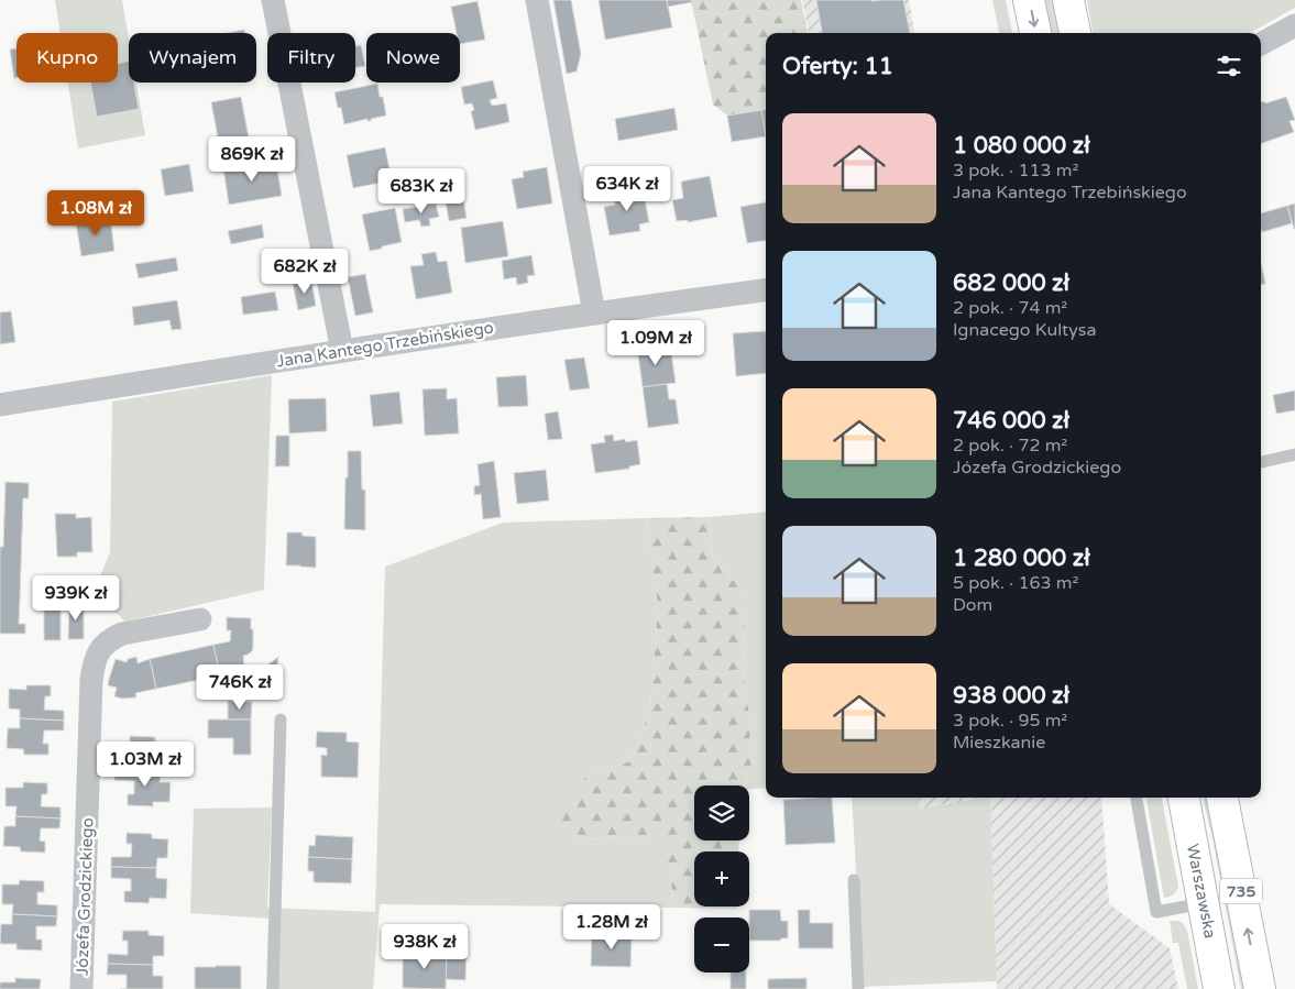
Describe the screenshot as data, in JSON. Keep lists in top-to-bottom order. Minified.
{"streets":{"main road":["Warszawska","735"],"street":["Jana Kantego Trzebińskiego","Józefa Grodzickiego"]},"page":{"chip":["Kupno","Wynajem","Filtry","Nowe"],"heading":"Oferty: 11","list":[{"name":"1 080 000 zł","note":"3 pok. · 113 m² · Jana Kantego Trzebińskiego"},{"name":"682 000 zł","note":"2 pok. · 74 m² · Ignacego Kultysa"},{"name":"746 000 zł","note":"2 pok. · 72 m² · Józefa Grodzickiego"},{"name":"1 280 000 zł","note":"5 pok. · 163 m² · Dom"},{"name":"938 000 zł","note":"3 pok. · 95 m² · Mieszkanie"}],"price":["869K zł","634K zł","683K zł","1.08M zł","682K zł","1.09M zł","939K zł","746K zł","1.03M zł","1.28M zł","938K zł"],"map_buttons":["+","−"]}}
